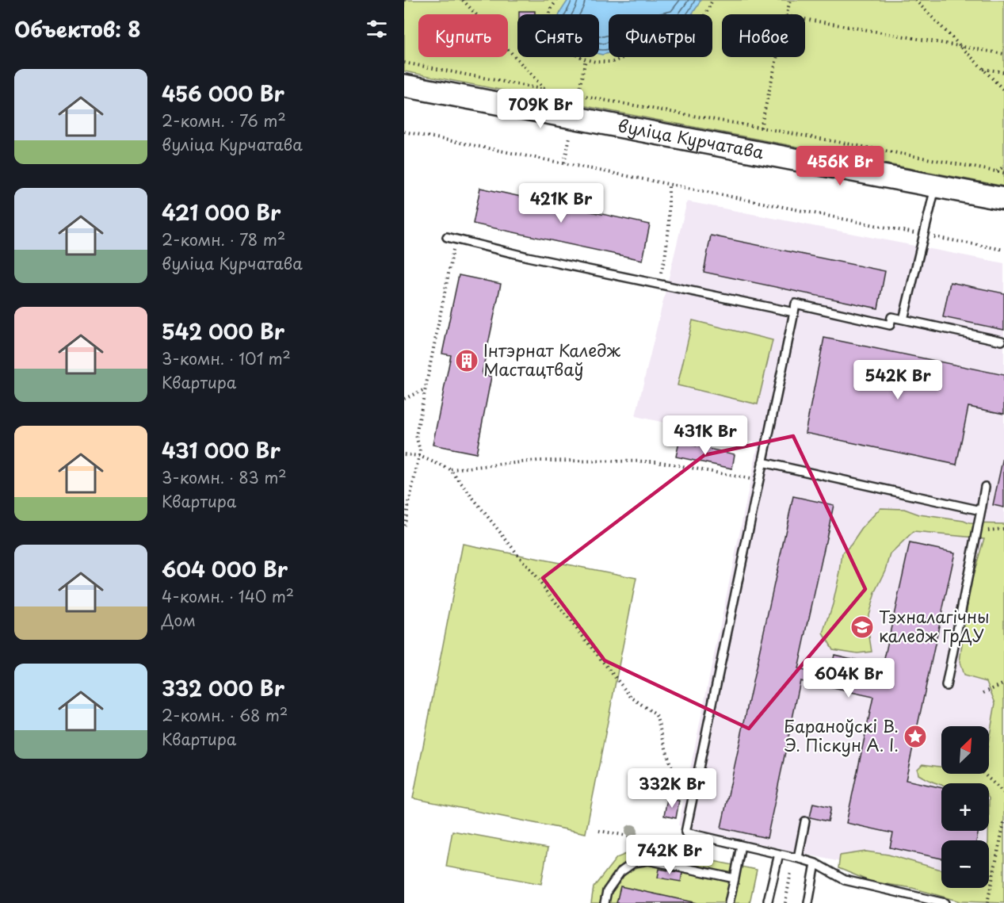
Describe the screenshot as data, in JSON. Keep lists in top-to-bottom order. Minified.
{"streets":{"main road":["вуліца Курчатава"]},"places":{"building":["Інтэрнат Каледж Мастацтваў"],"school or university":["Тэхналагічны каледж ГрДУ"],"place":["Бараноўскі В. Э. Піскун А. І."]},"north":"top right","page":{"heading":"Объектов: 8","chip":["Купить","Снять","Фильтры","Новое"],"list":[{"name":"456 000 Br","note":"2-комн. · 76 m² · вуліца Курчатава"},{"name":"421 000 Br","note":"2-комн. · 78 m² · вуліца Курчатава"},{"name":"542 000 Br","note":"3-комн. · 101 m² · Квартира"},{"name":"431 000 Br","note":"3-комн. · 83 m² · Квартира"},{"name":"604 000 Br","note":"4-комн. · 140 m² · Дом"},{"name":"332 000 Br","note":"2-комн. · 68 m² · Квартира"}],"price":["709K Br","456K Br","421K Br","542K Br","431K Br","604K Br","332K Br","742K Br"],"map_buttons":["+","−"]}}
